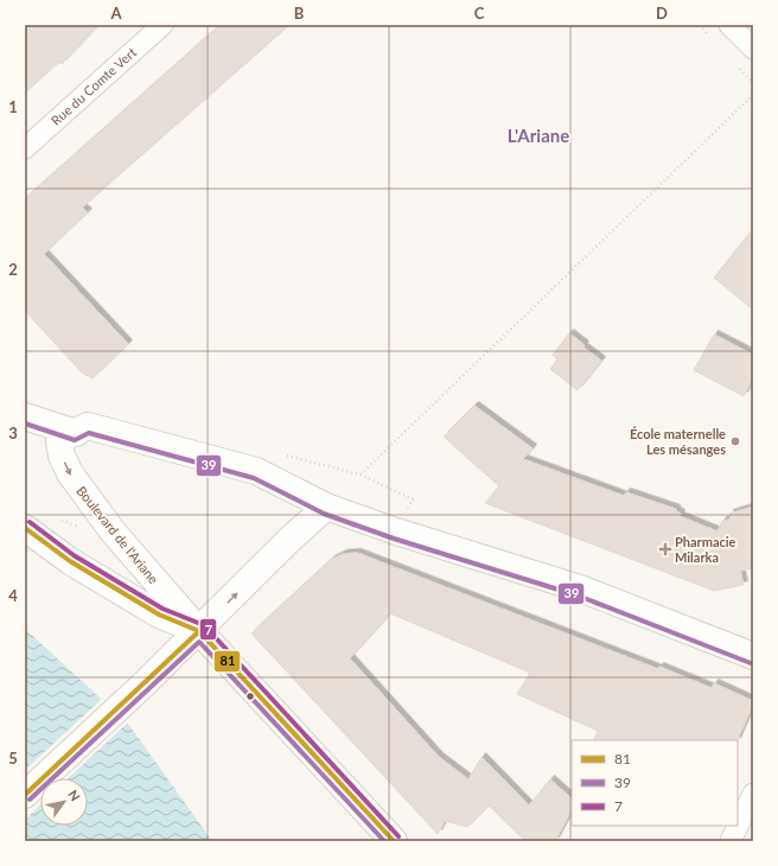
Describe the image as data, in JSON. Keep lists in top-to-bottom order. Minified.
{"streets":{"street":["Rue du Comte Vert","Boulevard de l'Ariane"]},"districts":["L'Ariane"],"places":{"other":["École maternelle Les mésanges"],"health":["Pharmacie Milarka"]},"lines":["transit line 39","transit line 7","transit line 81"],"legend":["81","39","7"],"north":"top right","grid":{"columns":["A","B","C","D"],"rows":["1","2","3","4","5"]}}
